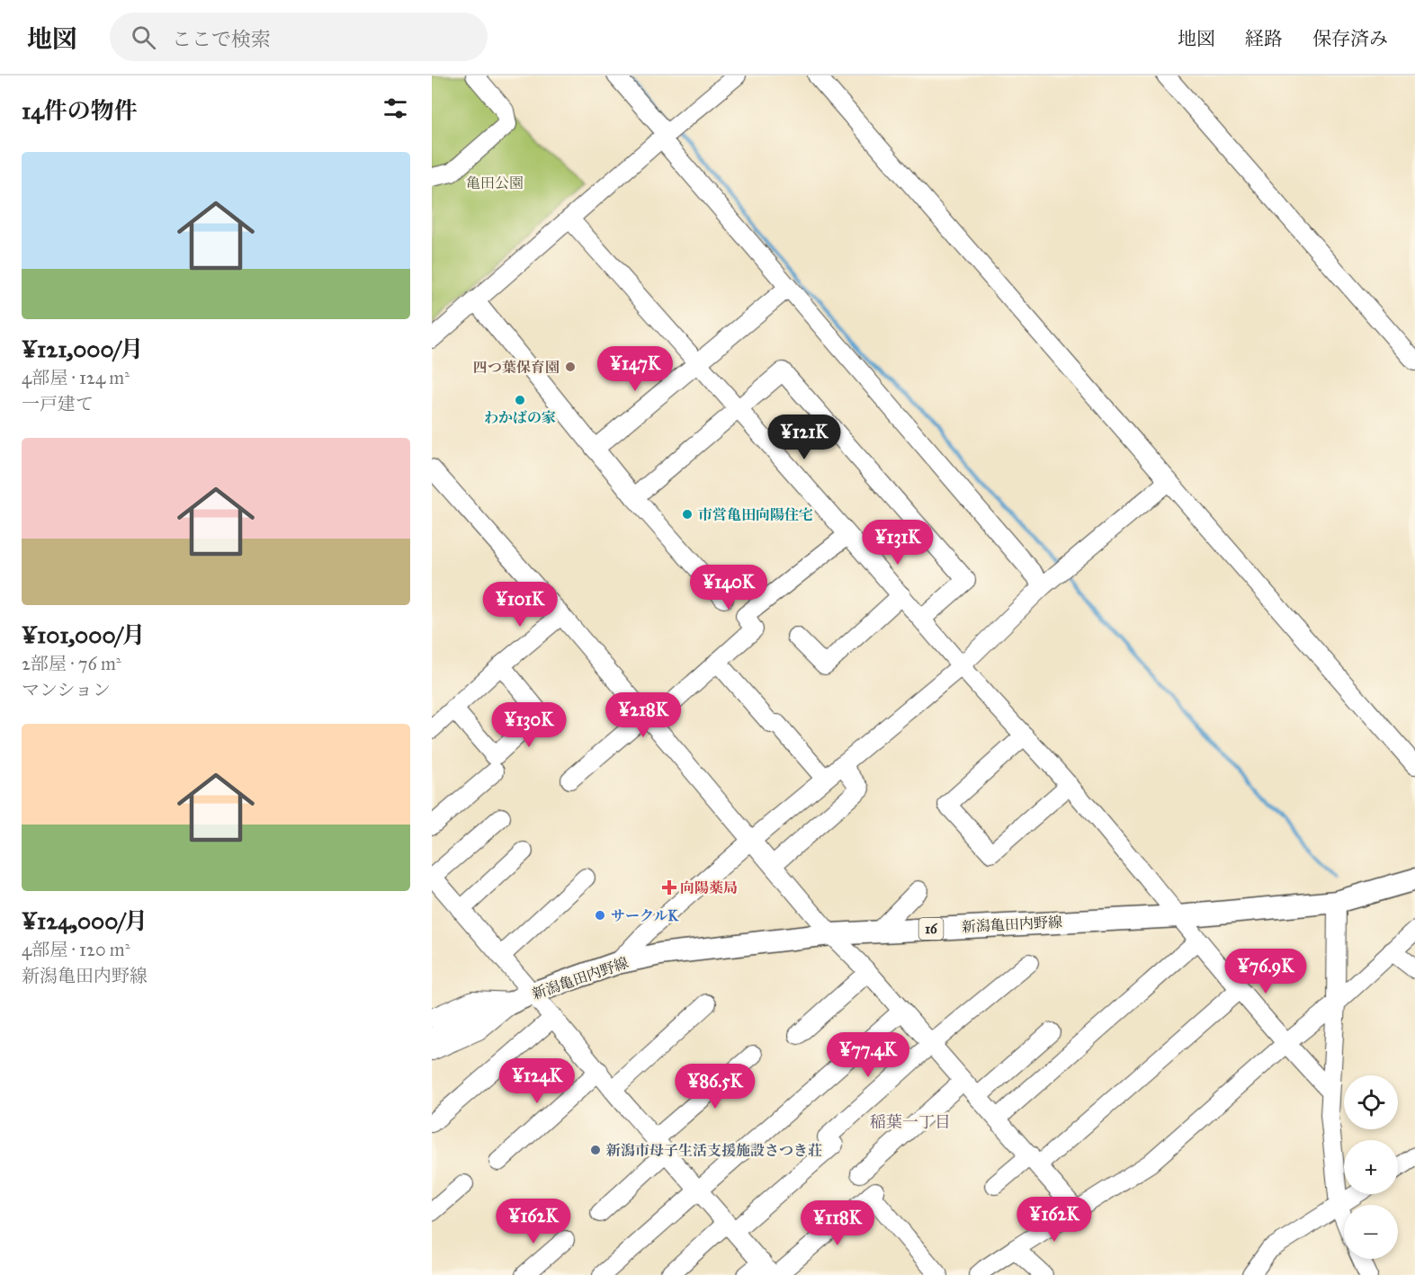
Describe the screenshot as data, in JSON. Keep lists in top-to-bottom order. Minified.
{"streets":{"main road":["新潟亀田内野線","16"]},"districts":["稲葉一丁目"],"parks":["亀田公園"],"places":{"other":["四つ葉保育園","わかばの家","市営亀田向陽住宅","サークルK","新潟市母子生活支援施設さつき荘"],"health":["向陽薬局"]},"page":{"header":"地図","search":"ここで検索","nav":["地図","経路","保存済み"],"heading":"14件の物件","list":[{"name":"¥121,000/月","note":"4部屋 · 124 m² · 一戸建て"},{"name":"¥101,000/月","note":"2部屋 · 76 m² · マンション"},{"name":"¥124,000/月","note":"4部屋 · 120 m² · 新潟亀田内野線"}],"price":["¥147K","¥121K","¥131K","¥140K","¥101K","¥218K","¥130K","¥76.9K","¥77.4K","¥124K","¥86.5K","¥162K","¥162K","¥118K"],"map_buttons":["+","−"]}}
